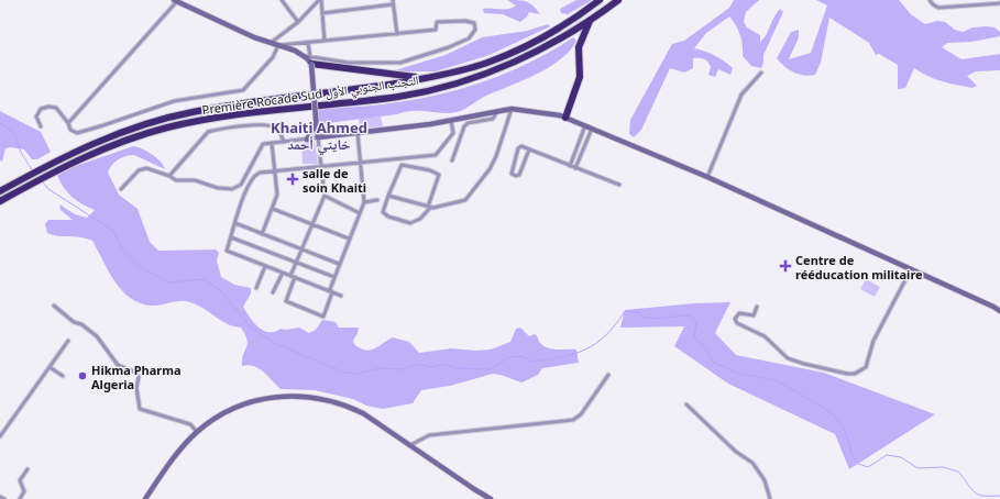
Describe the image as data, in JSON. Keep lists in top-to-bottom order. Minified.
{"streets":{"highway":["Première Rocade Sud التجنب الجنوبي الأول"]},"districts":["Khaiti Ahmed خايتي أحمد"],"places":{"health":["salle de soin Khaiti","Centre de rééducation militaire"],"other":["Hikma Pharma Algeria"]}}
